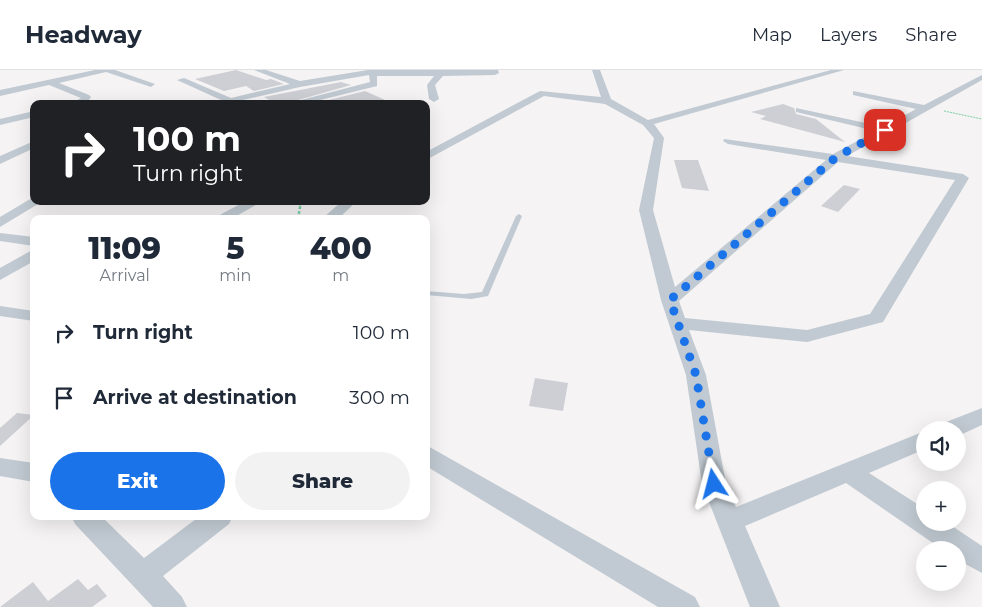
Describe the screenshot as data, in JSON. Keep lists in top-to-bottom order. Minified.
{"page":{"header":"Headway","nav":["Map","Layers","Share"],"turn":["100 m","Turn right"],"eta":["11:09","Arrival","5","min","400","m"],"list":[{"name":"Turn right","value":"100 m"},{"name":"Arrive at destination","value":"300 m"}],"map_buttons":["+","−"],"buttons":["Exit","Share"]}}
